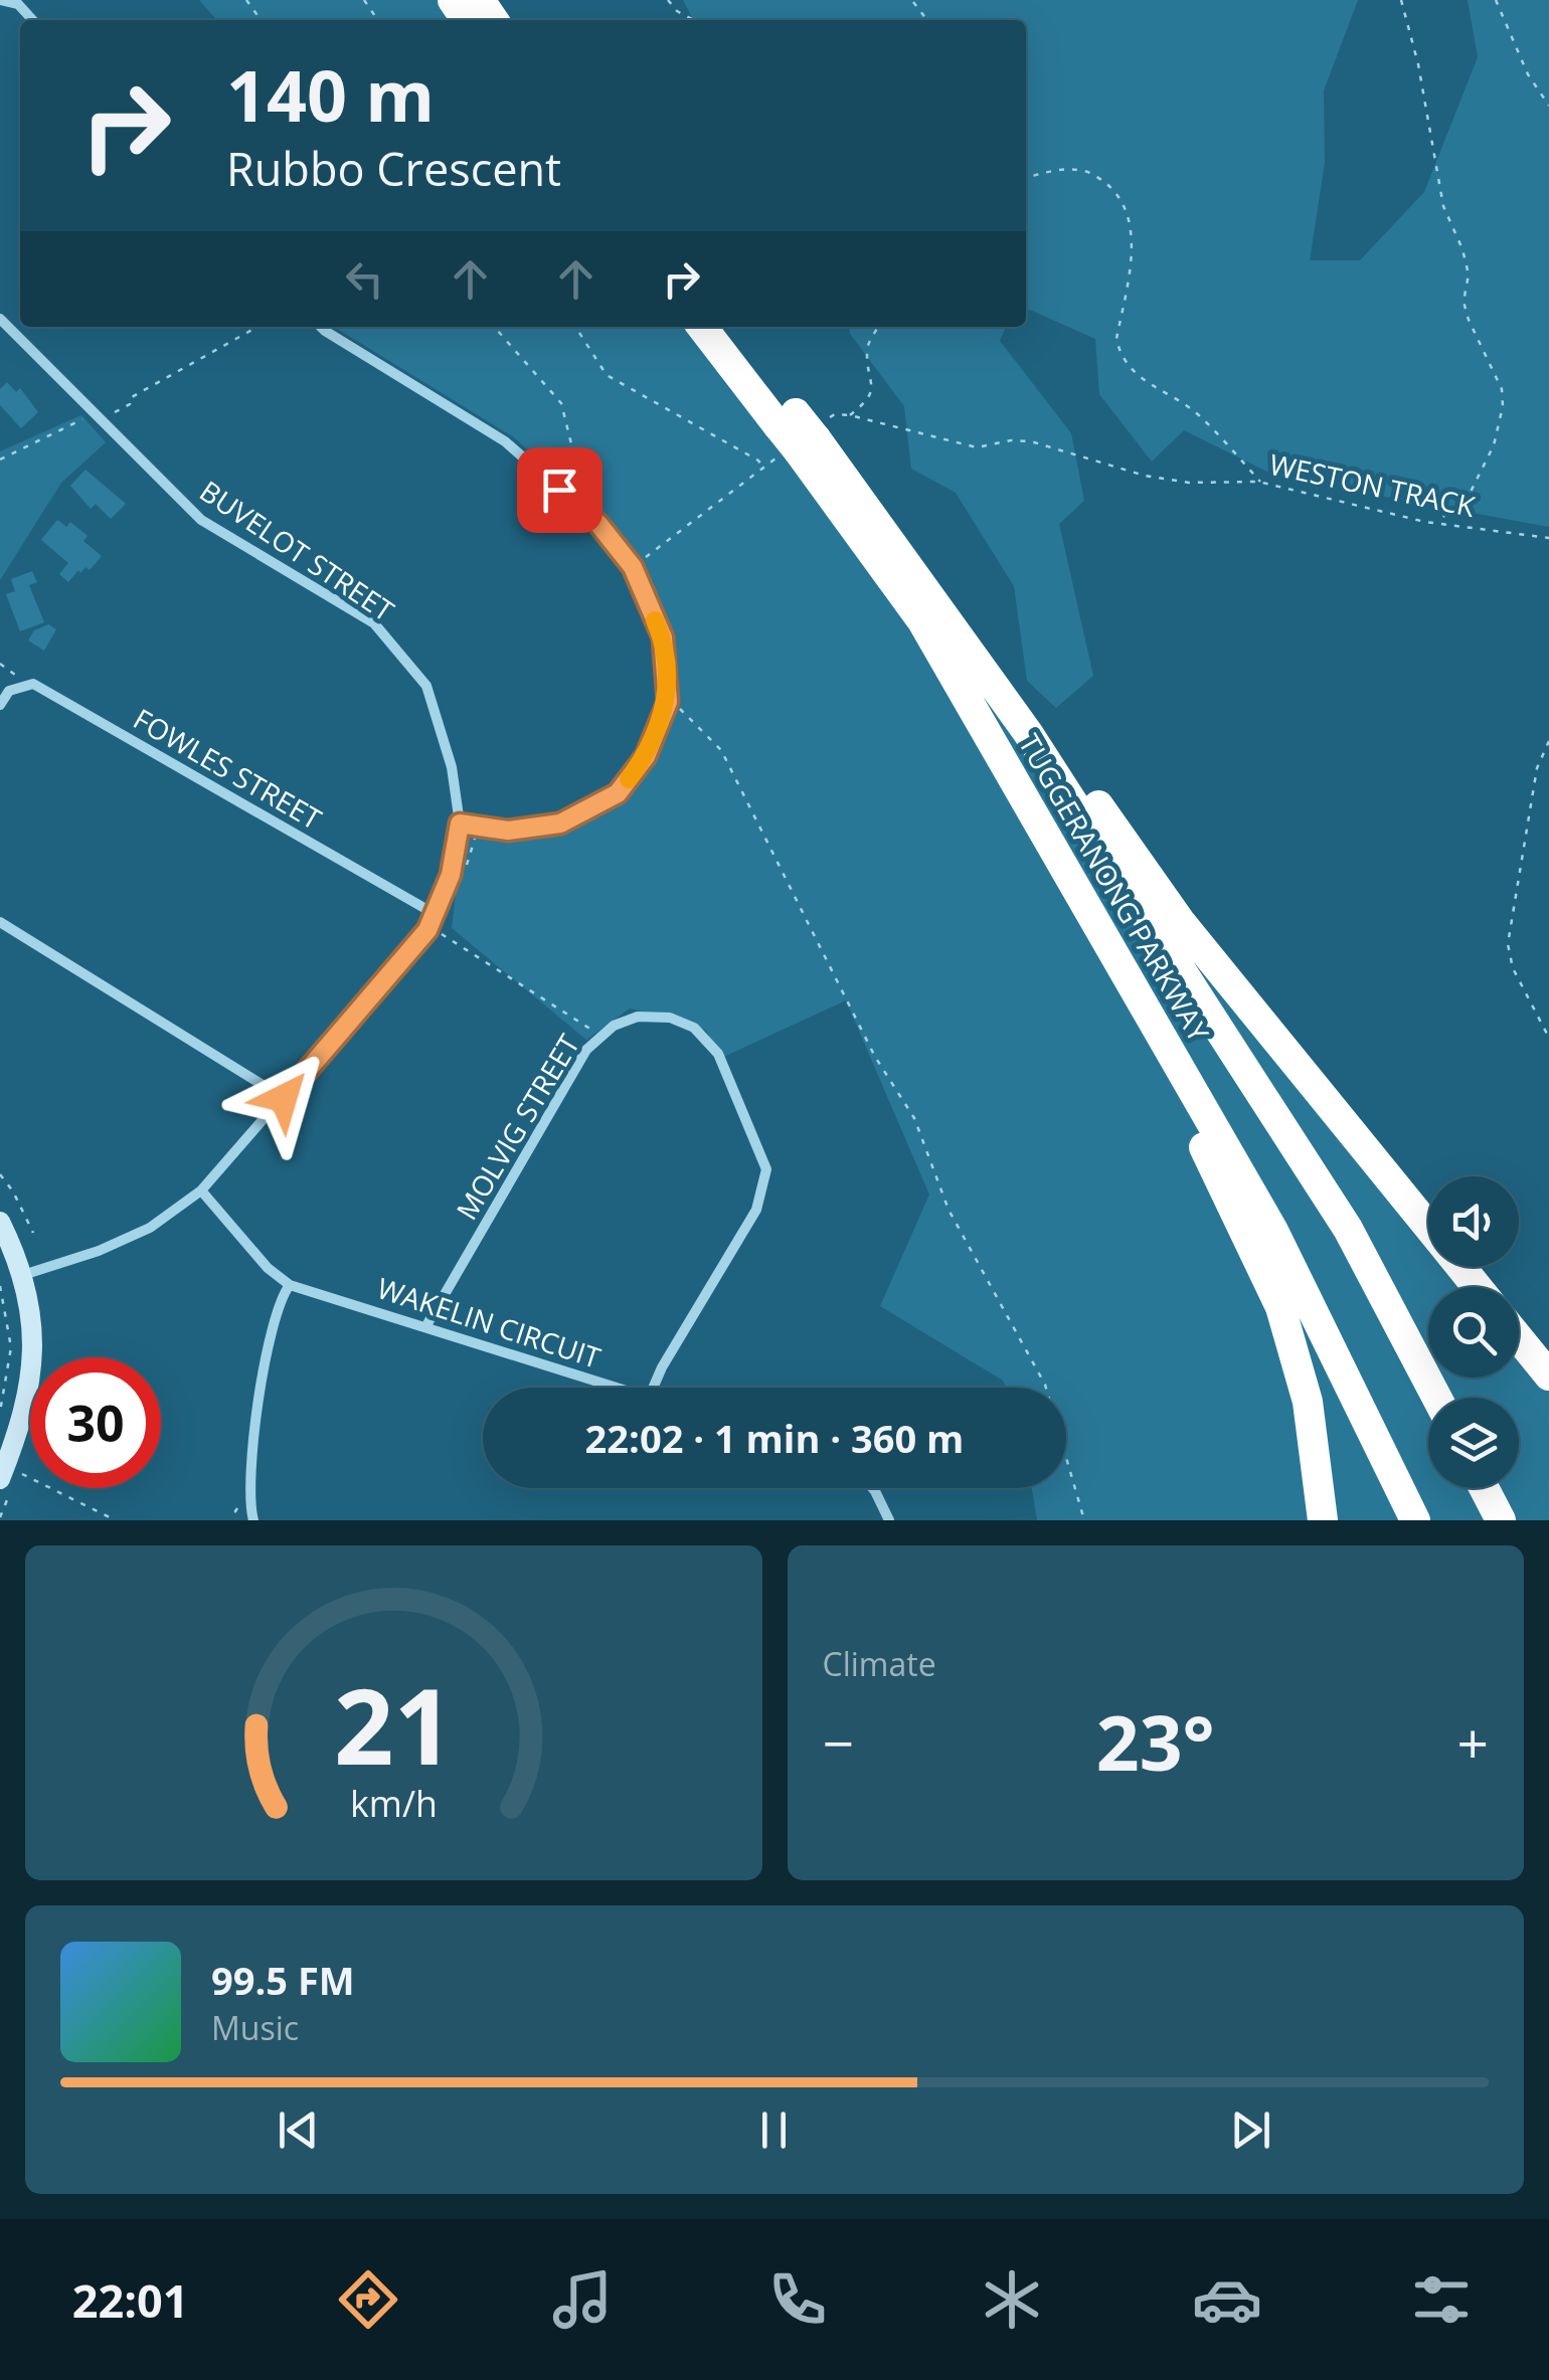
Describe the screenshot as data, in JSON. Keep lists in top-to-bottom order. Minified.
{"streets":{"highway":["TUGGERANONG PARKWAY"],"street":["BUVELOT STREET","FOWLES STREET","MOLVIG STREET","WAKELIN CIRCUIT"],"path":["WESTON TRACK"]},"crossings":[["WESTON TRACK","TUGGERANONG PARKWAY"],["BUVELOT STREET","FOWLES STREET"],["BUVELOT STREET","WAKELIN CIRCUIT"],["MOLVIG STREET","WAKELIN CIRCUIT"]],"page":{"turn":["140 m","Rubbo Crescent"],"limit":"30","trip":"22:02 · 1 min · 360 m","tile":"Climate","heat":["−","23°","+"],"song":["99.5 FM","Music"],"tabs":"22:01","gauge":["21","km/h"]}}
